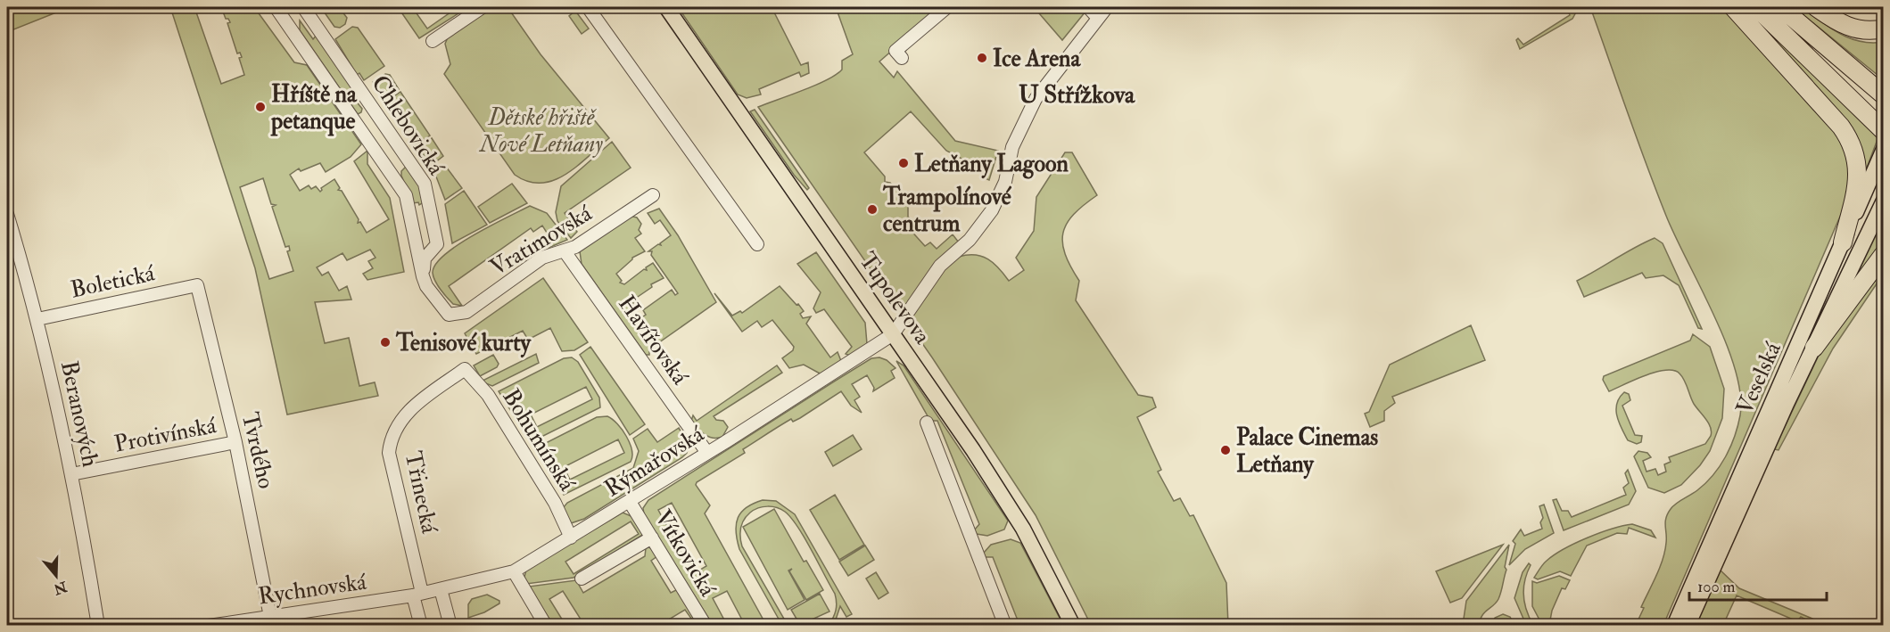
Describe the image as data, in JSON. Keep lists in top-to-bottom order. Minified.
{"streets":{"main road":["Tupolevova","Veselská"],"street":["Chlebovická","Vratimovská","Boletická","Havířovská","Beranových","Protivínská","Bohumínská","Tvrdého","Rýmařovská","Třinecká","Vítkovická","Rychnovská"]},"crossings":[["Chlebovická","Vratimovská"],["Vratimovská","Havířovská"],["Boletická","Beranových"],["Boletická","Tvrdého"],["Tupolevova","Rýmařovská"],["Havířovská","Rýmařovská"],["Beranových","Protivínská"],["Protivínská","Tvrdého"],["Bohumínská","Rýmařovská"],["Bohumínská","Třinecká"],["Tvrdého","Rychnovská"],["Rýmařovská","Třinecká"],["Rýmařovská","Vítkovická"],["Rýmařovská","Rychnovská"],["Třinecká","Rychnovská"]],"districts":["U Střížkova"],"parks":["Dětské hřiště Nové Letňany"],"places":["Ice Arena","Hříště na petanque","Letňany Lagoon","Trampolínové centrum","Tenisové kurty","Palace Cinemas Letňany"],"scale_bar":"100 m","north":"bottom"}
